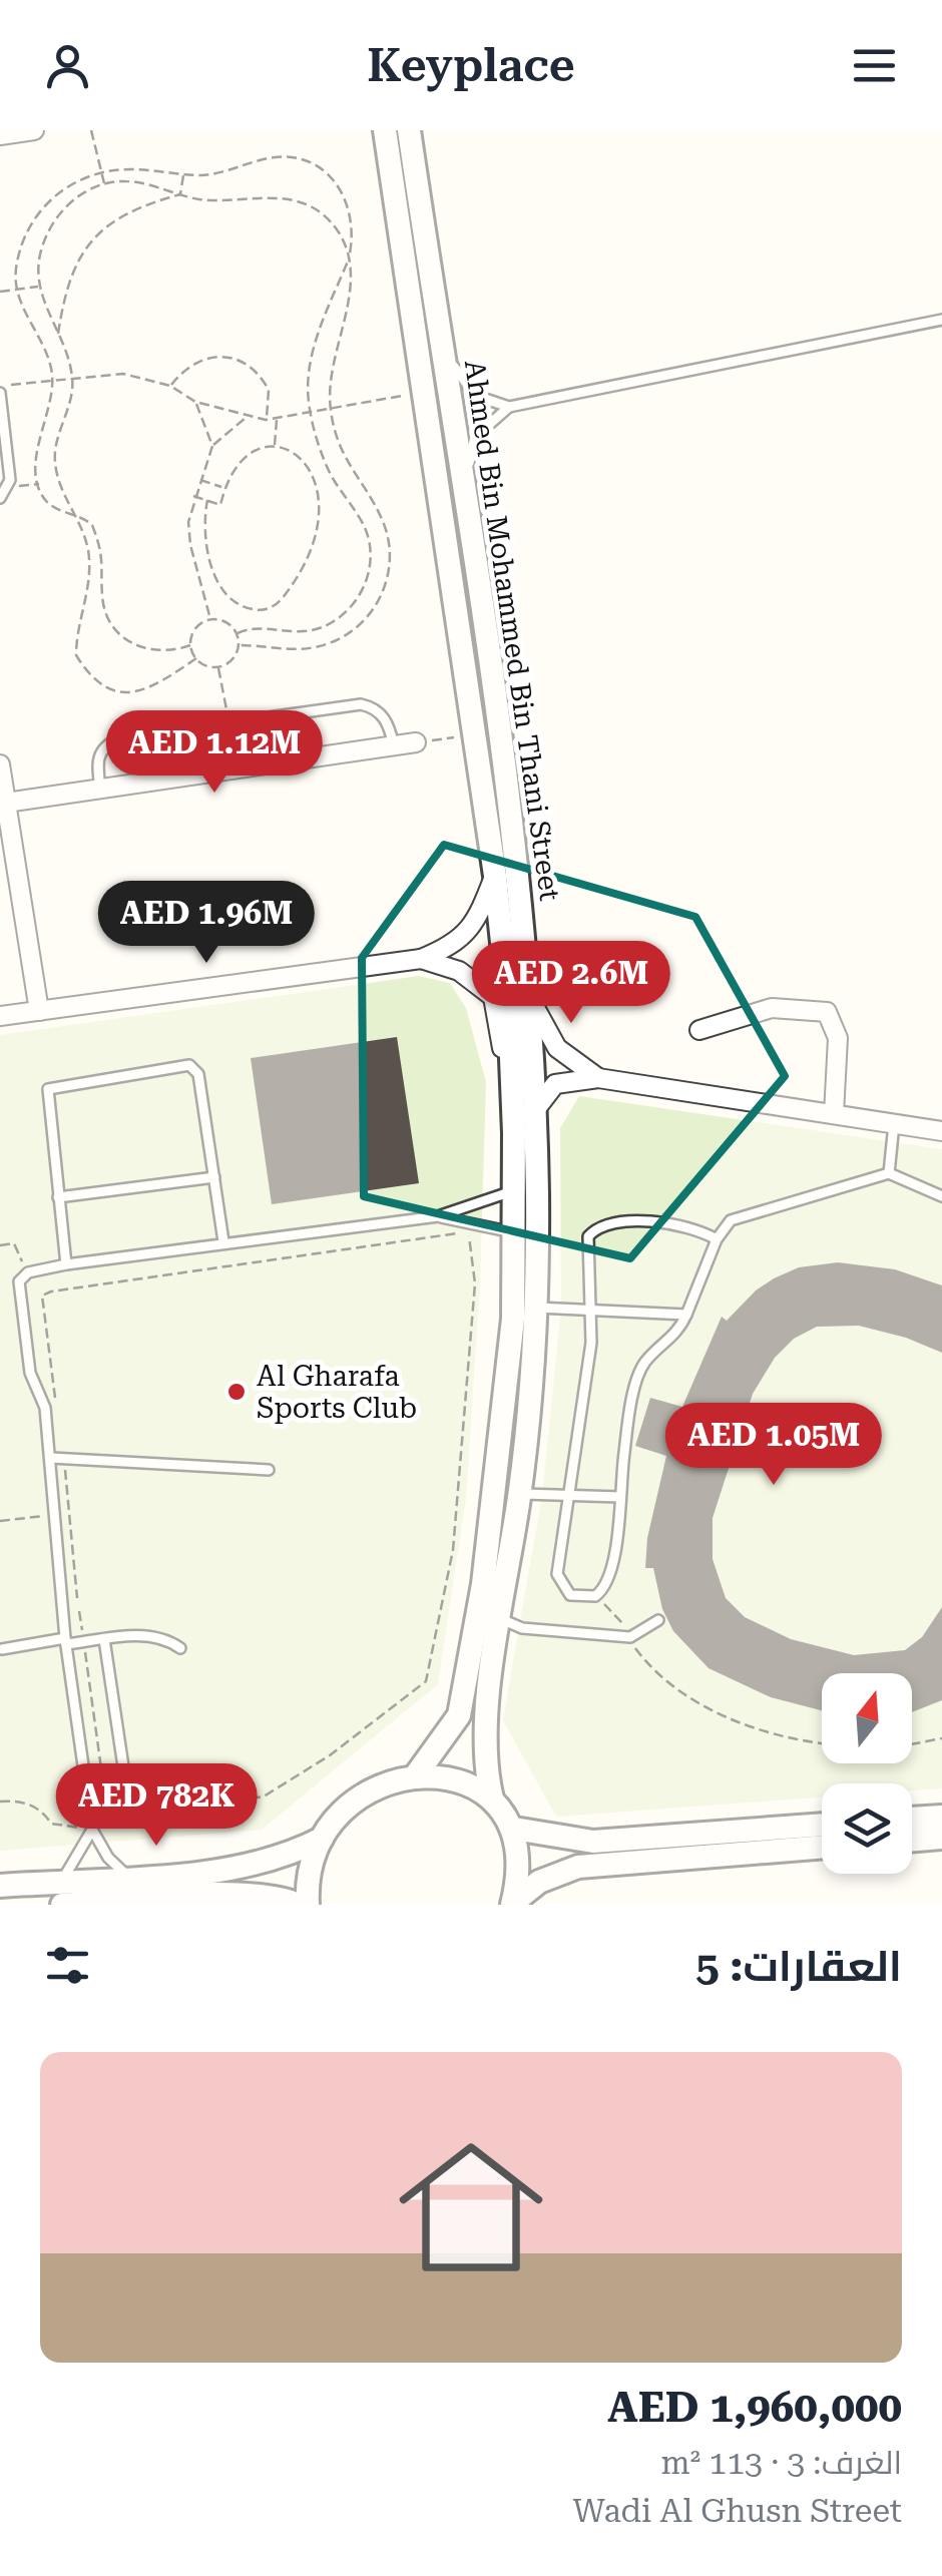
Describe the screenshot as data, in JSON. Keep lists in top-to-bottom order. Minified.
{"streets":{"street":["Ahmed Bin Mohammed Bin Thani Street"]},"places":["Al Gharafa Sports Club"],"north":"top","page":{"header":"Keyplace","price":["AED 1.12M","AED 1.96M","AED 2.6M","AED 1.05M","AED 782K"],"heading":"العقارات: 5","list":[{"name":"AED 1,960,000","note":"الغرف: 3 · 113 m² · Wadi Al Ghusn Street"}]}}
